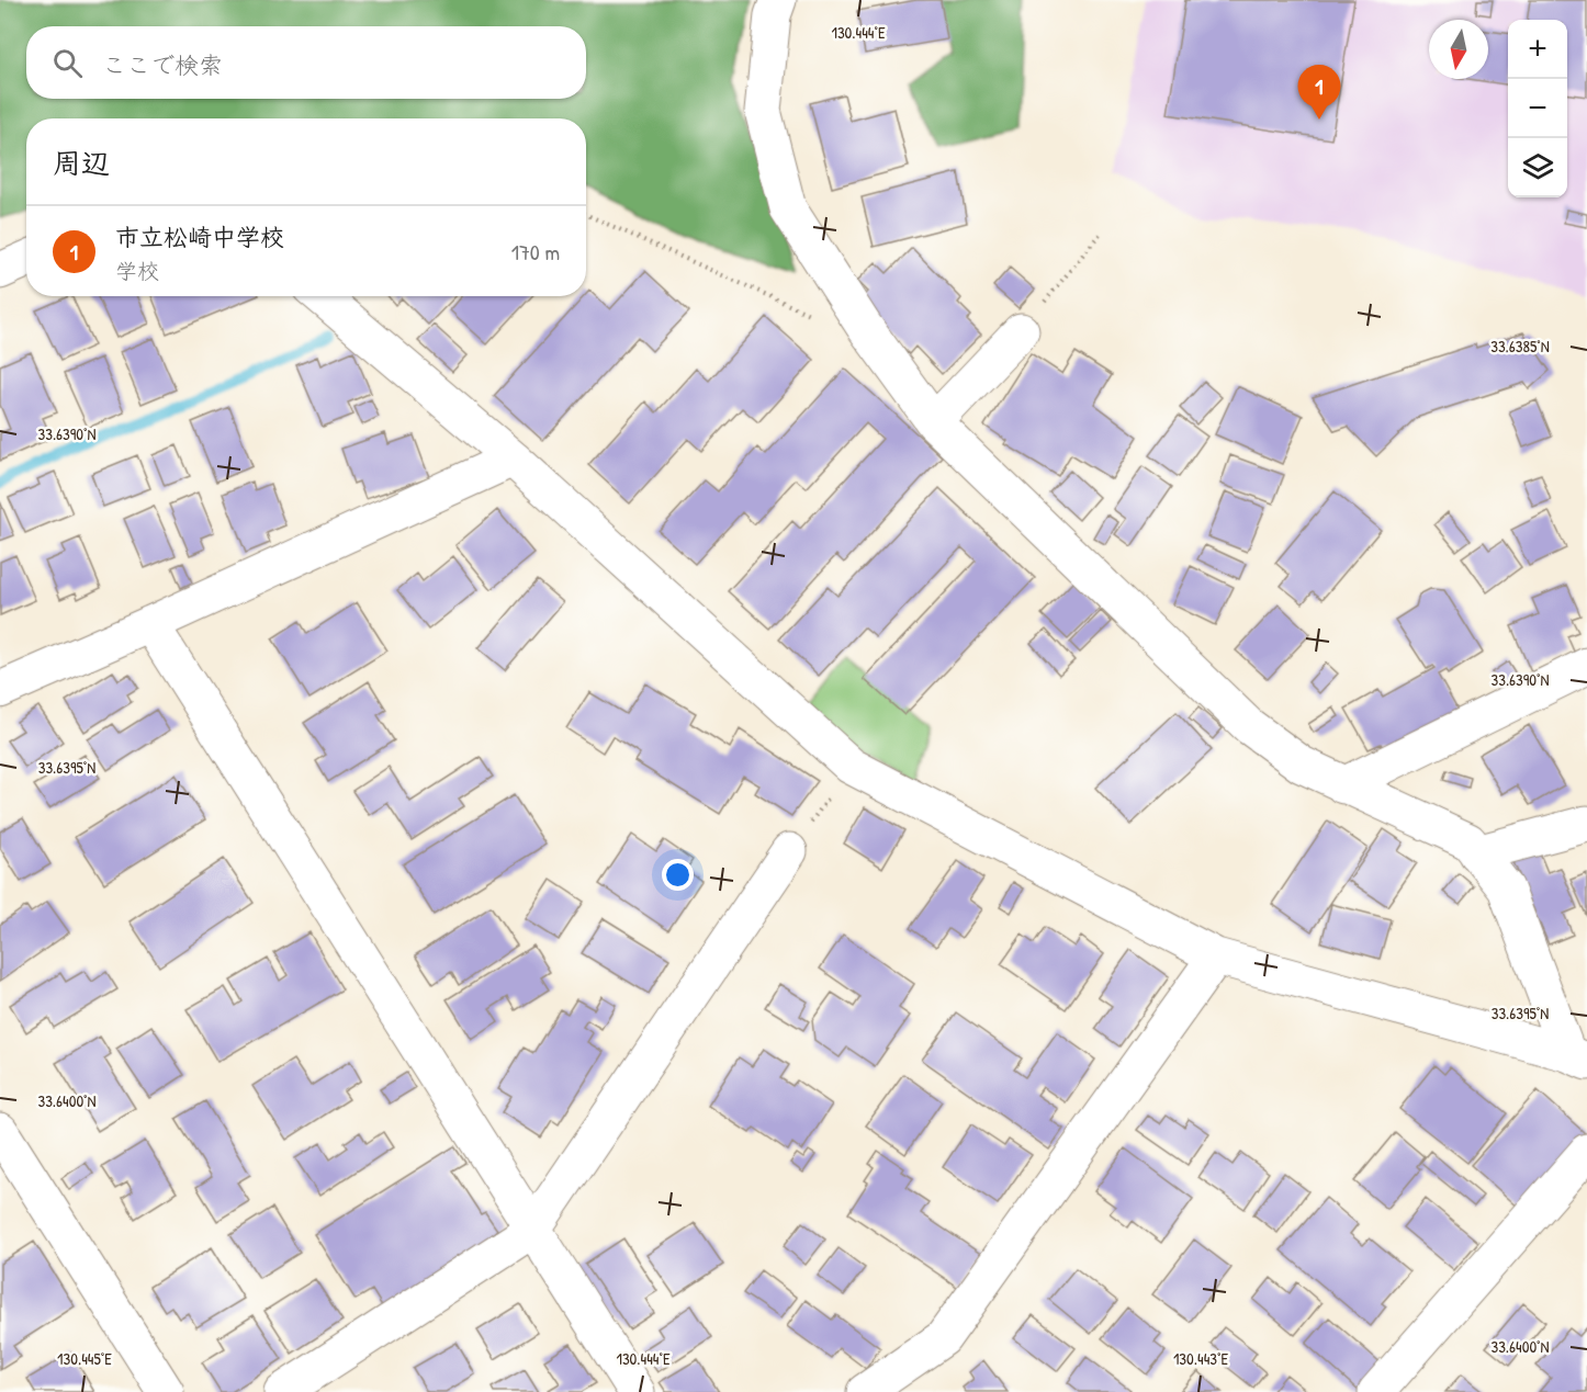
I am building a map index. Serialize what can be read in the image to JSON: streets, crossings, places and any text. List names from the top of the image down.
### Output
{
  "north": "bottom",
  "page": {
    "map_buttons": ["+", "−"],
    "search": "ここで検索",
    "pins": "1",
    "heading": "周辺",
    "list": [
      {
        "mark": "1",
        "name": "市立松崎中学校",
        "note": "学校",
        "value": "170 m"
      }
    ]
  },
  "coordinates": [
    "130.444°E",
    "33.6385°N",
    "33.6390°N",
    "33.6395°N",
    "33.6400°N",
    "130.445°E",
    "130.443°E"
  ]
}
